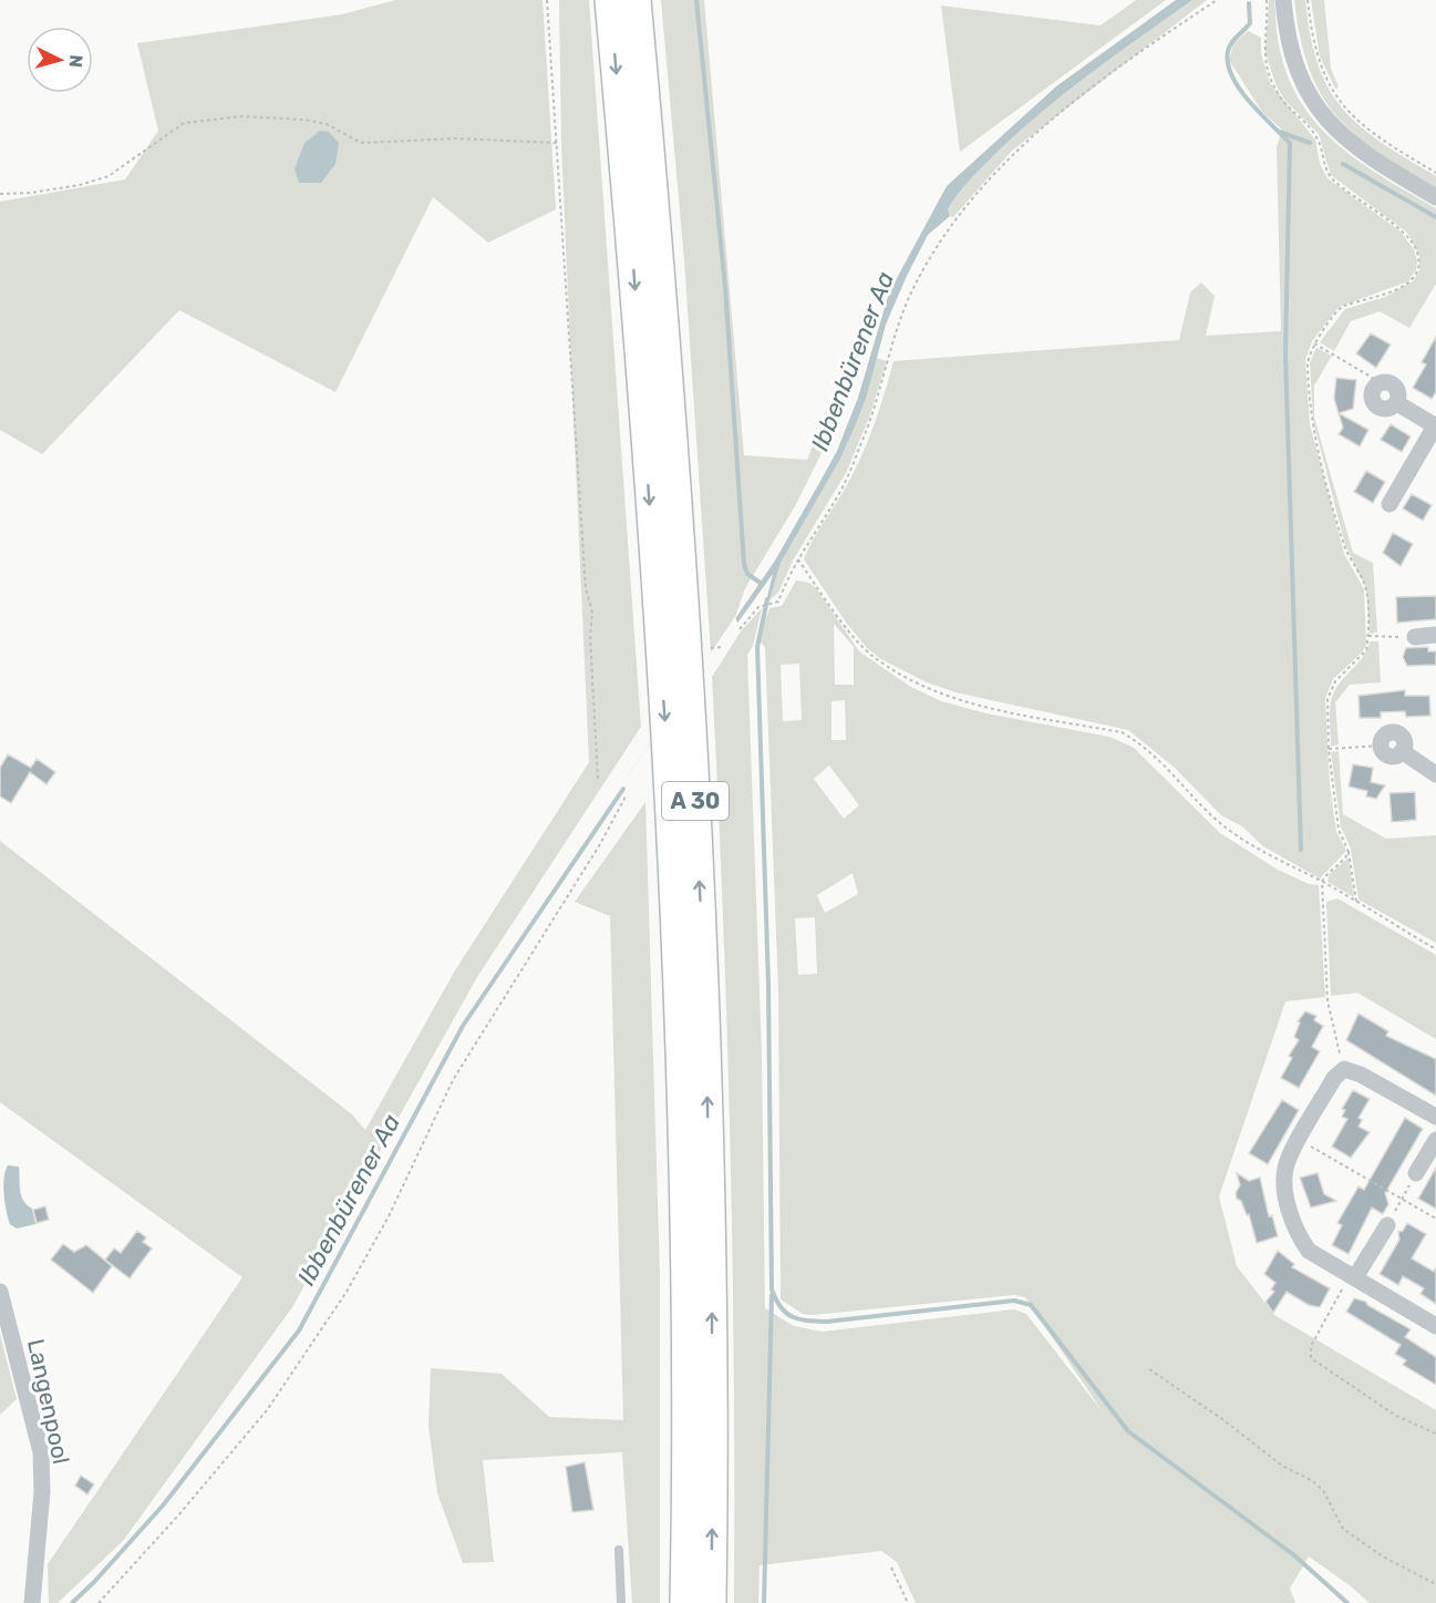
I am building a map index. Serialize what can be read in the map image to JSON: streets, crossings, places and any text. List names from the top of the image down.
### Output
{
  "streets": {
    "highway": ["A 30"],
    "street": ["Langenpool"]
  },
  "water": ["Ibbenbürener Aa"],
  "north": "right"
}
